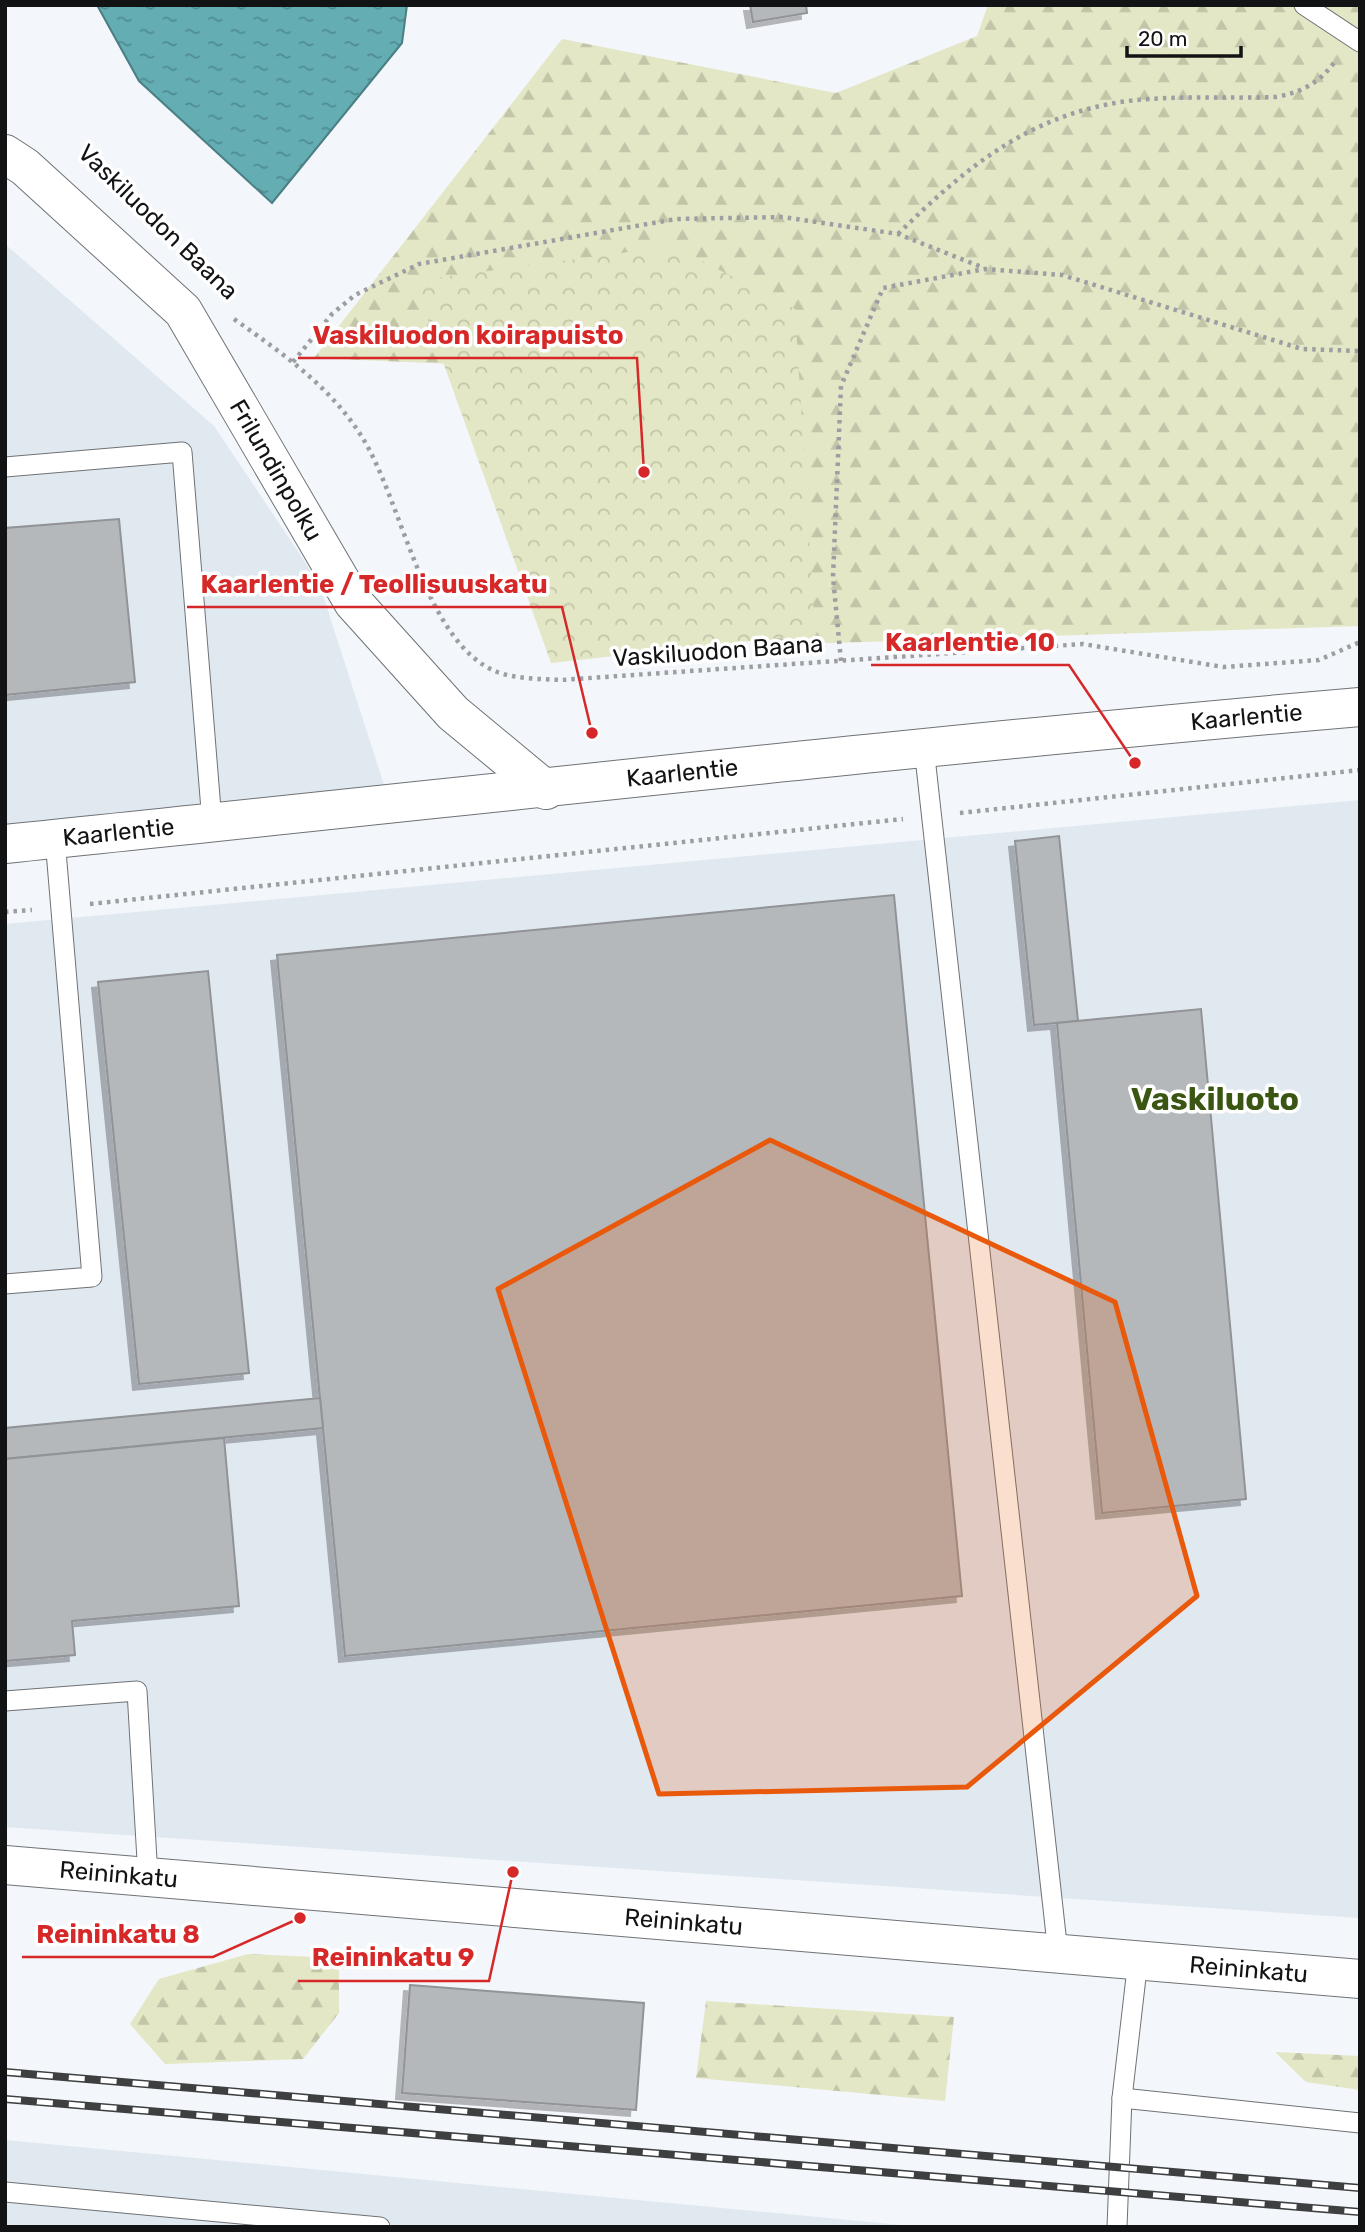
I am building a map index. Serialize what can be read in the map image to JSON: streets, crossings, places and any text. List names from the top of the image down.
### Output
{
  "streets": {
    "street": ["Frilundinpolku", "Kaarlentie", "Reininkatu"],
    "path": ["Vaskiluodon Baana"]
  },
  "crossings": [
    ["Frilundinpolku", "Kaarlentie"]
  ],
  "districts": ["Vaskiluoto"],
  "places": [
    "Vaskiluodon koirapuisto",
    "Kaarlentie / Teollisuuskatu",
    "Kaarlentie 10",
    "Reininkatu 9",
    "Reininkatu 8"
  ],
  "scale_bar": "20 m"
}
